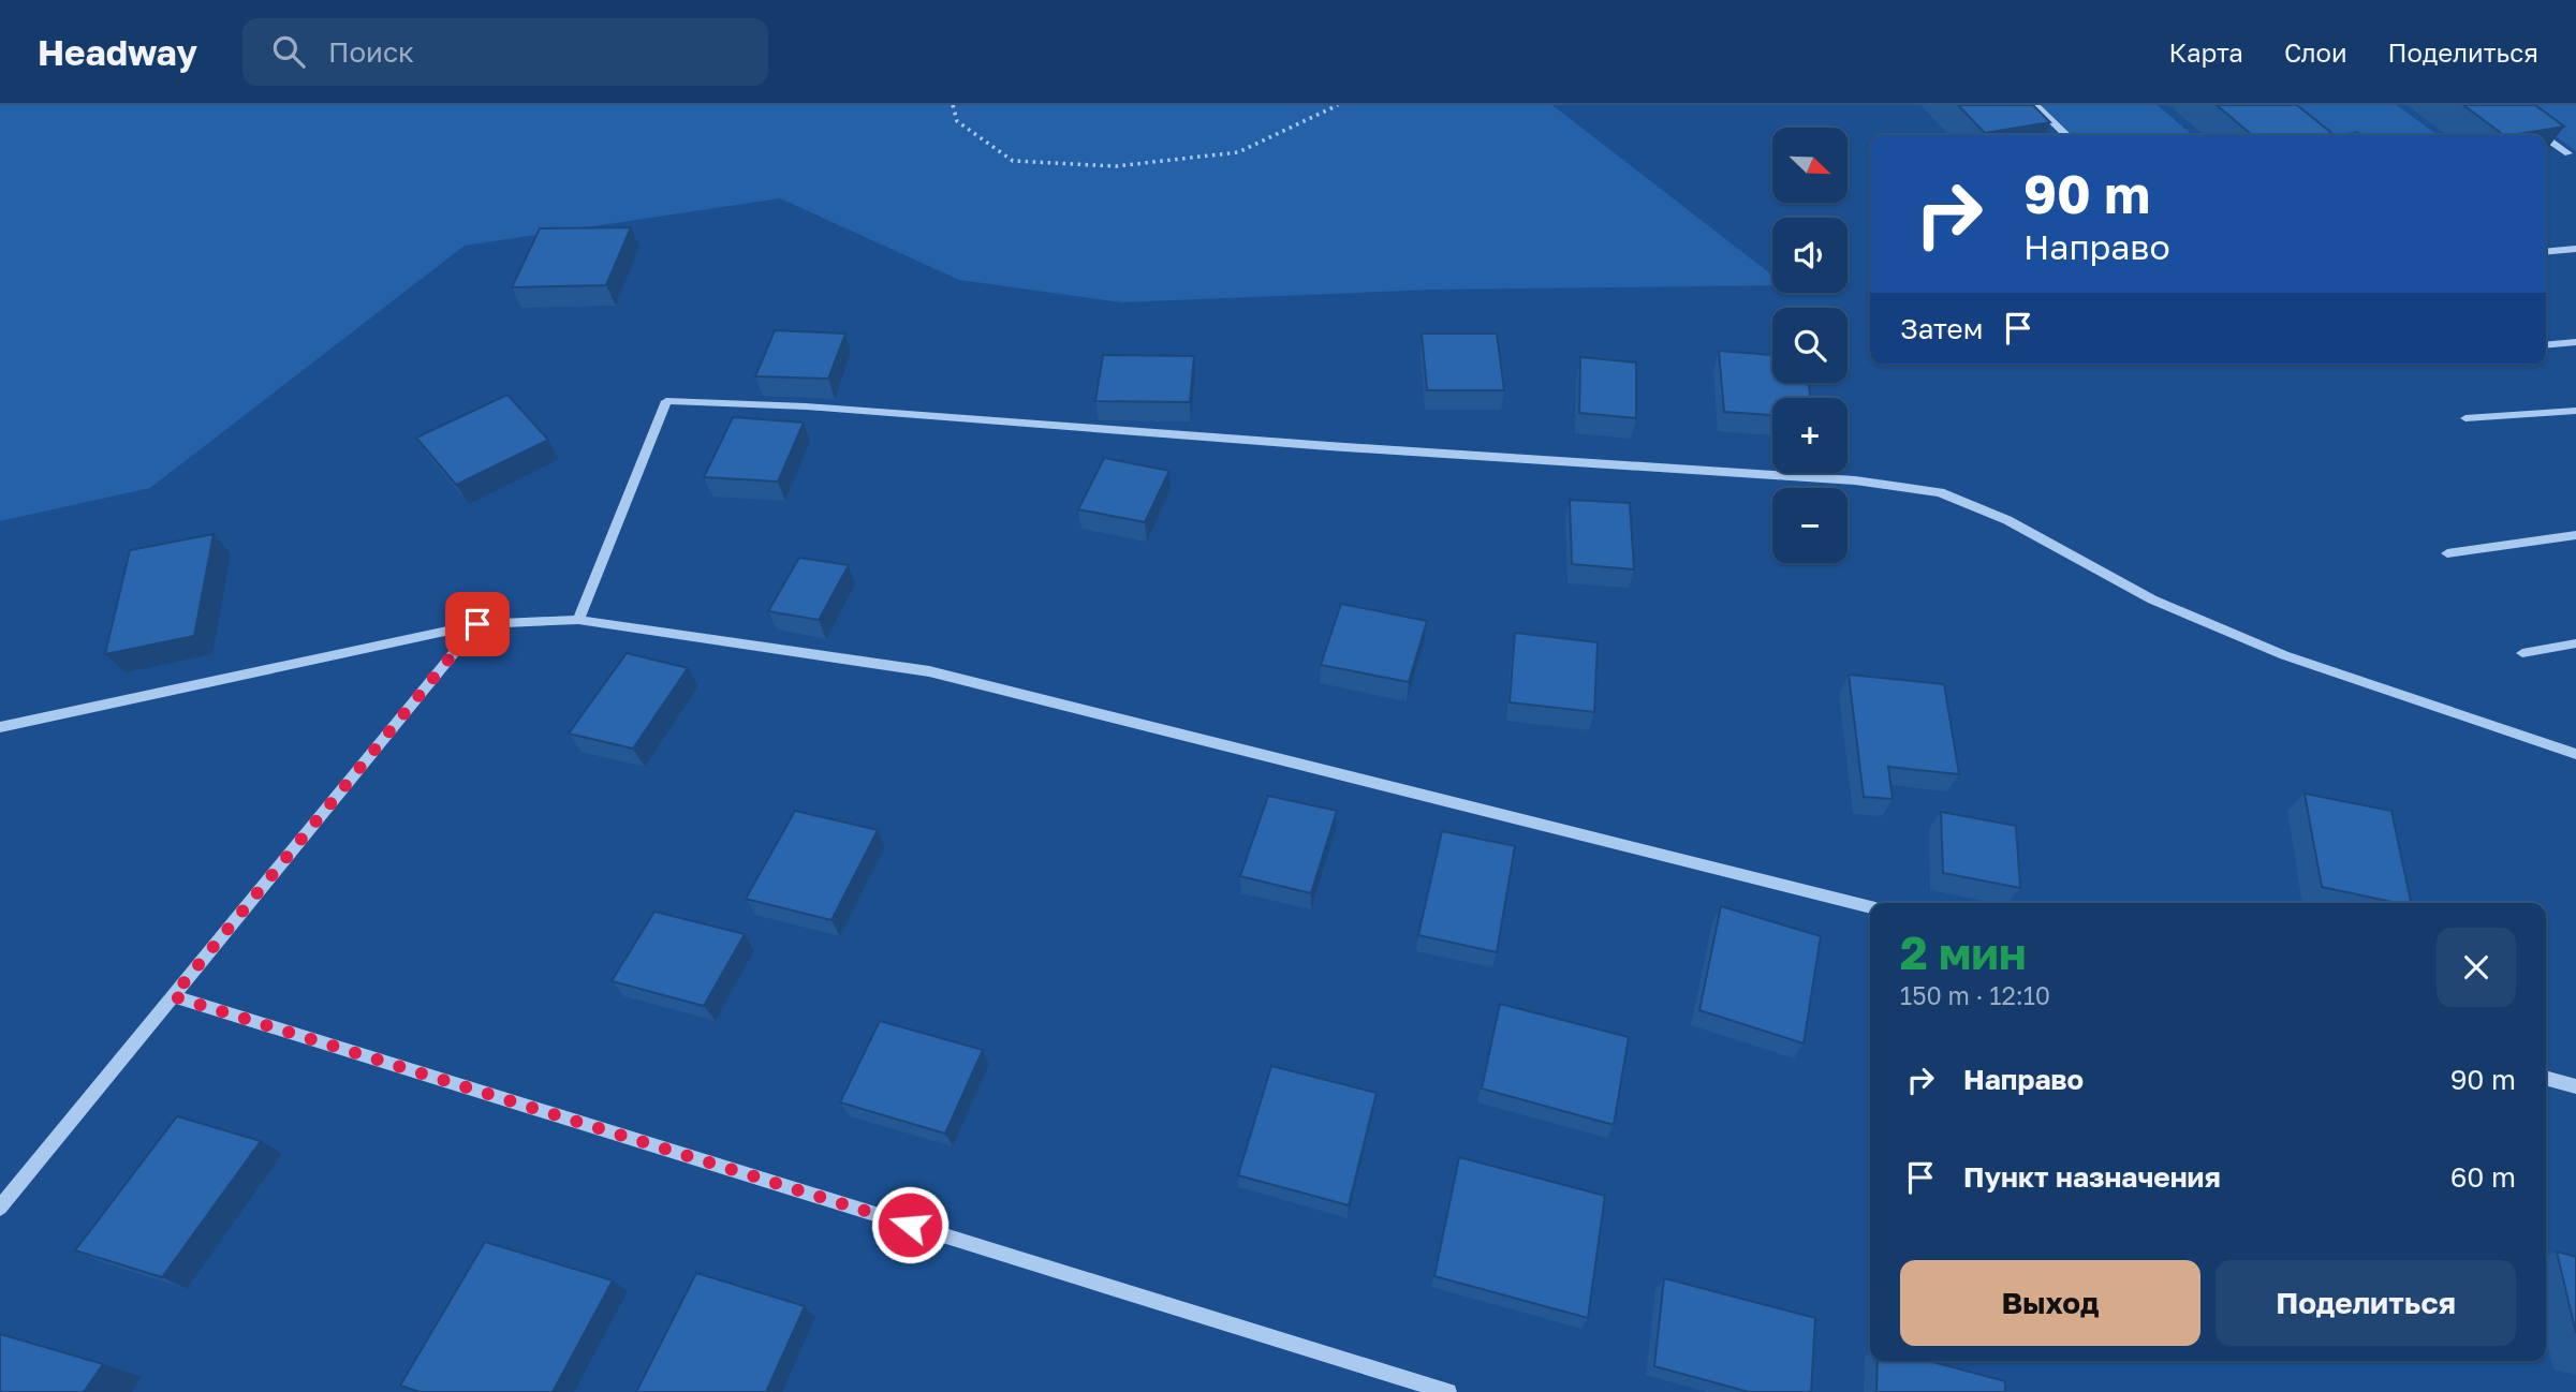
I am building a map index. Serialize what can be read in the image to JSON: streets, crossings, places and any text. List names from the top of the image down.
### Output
{
  "north": "bottom right",
  "page": {
    "header": "Headway",
    "search": "Поиск",
    "nav": ["Карта", "Слои", "Поделиться"],
    "map_buttons": ["+", "−"],
    "turn": ["90 m", "Направо"],
    "then": "Затем",
    "heading": ["2 мин", "150 m · 12:10"],
    "list": [
      {
        "name": "Направо",
        "value": "90 m"
      },
      {
        "name": "Пункт назначения",
        "value": "60 m"
      }
    ],
    "buttons": ["Выход", "Поделиться"]
  }
}
